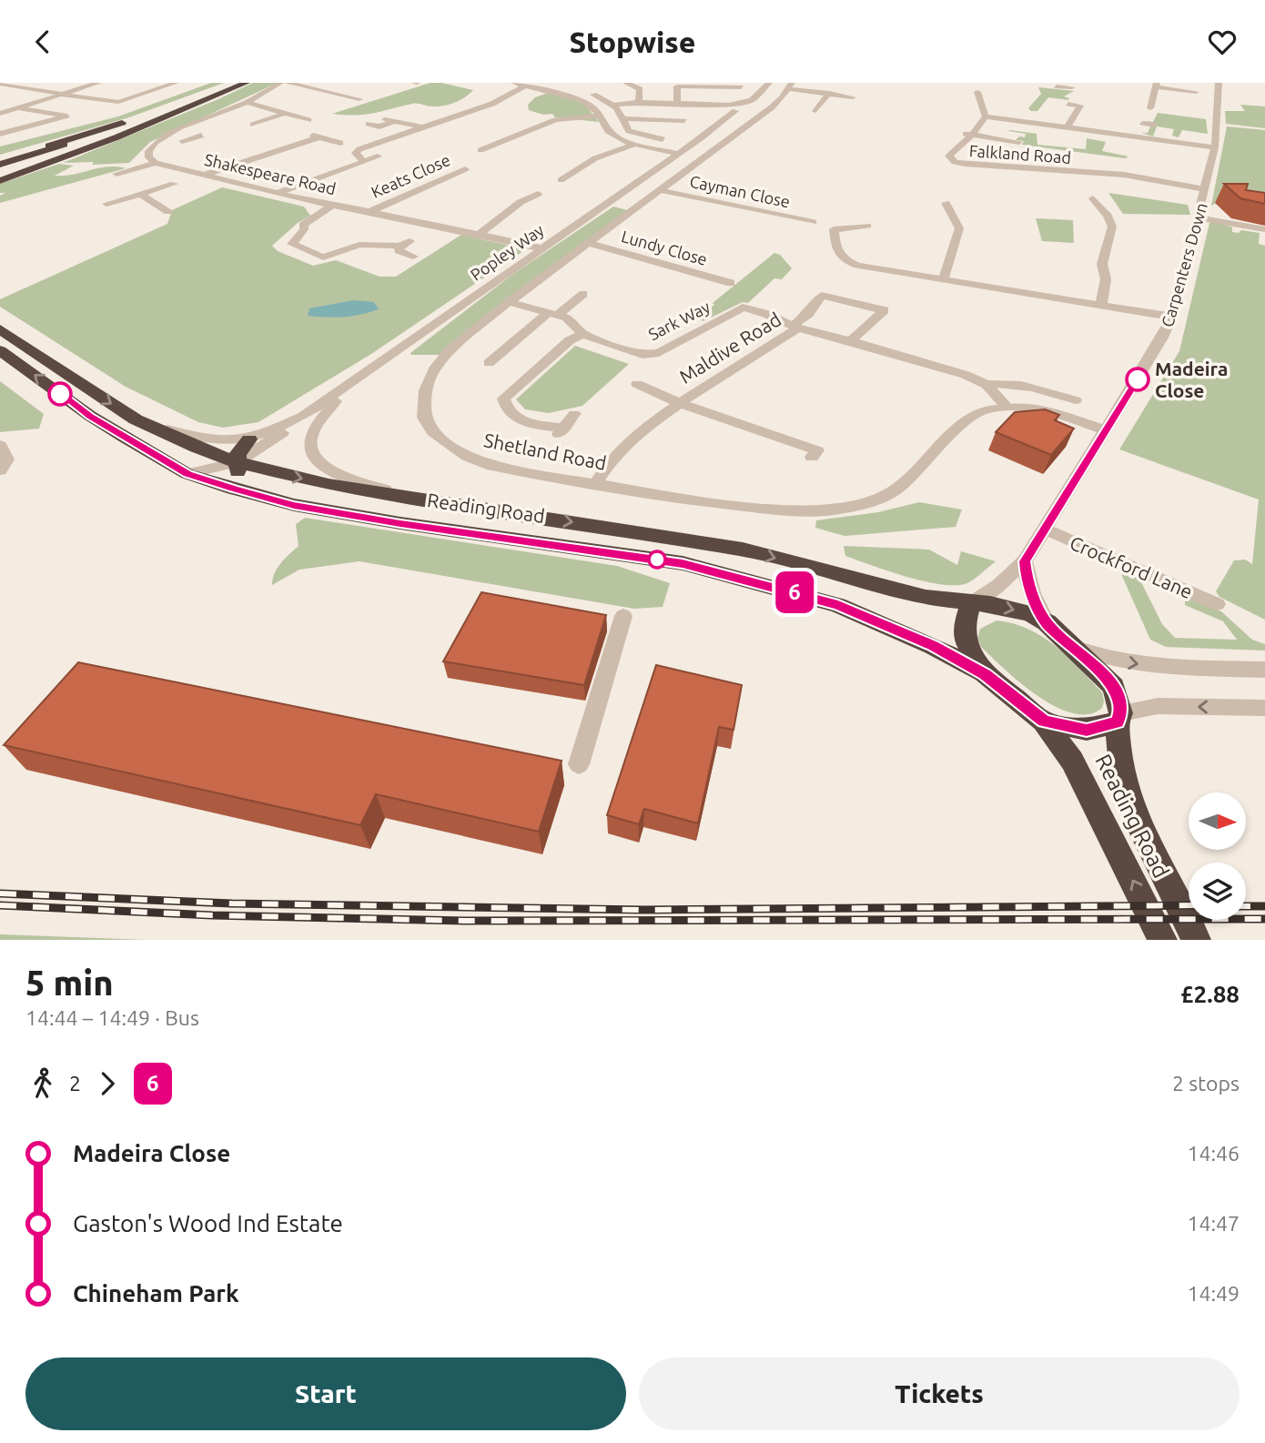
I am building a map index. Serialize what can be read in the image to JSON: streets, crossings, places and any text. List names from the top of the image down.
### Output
{
  "streets": {
    "highway": ["Reading Road"],
    "street": [
      "Falkland Road",
      "Shakespeare Road",
      "Keats Close",
      "Cayman Close",
      "Lundy Close",
      "Popley Way",
      "Carpenters Down",
      "Sark Way",
      "Maldive Road",
      "Shetland Road",
      "Crockford Lane"
    ]
  },
  "crossings": [
    ["Falkland Road", "Carpenters Down"],
    ["Shakespeare Road", "Keats Close"],
    ["Shakespeare Road", "Popley Way"],
    ["Cayman Close", "Shetland Road"],
    ["Lundy Close", "Shetland Road"],
    ["Popley Way", "Reading Road"],
    ["Carpenters Down", "Shetland Road"],
    ["Carpenters Down", "Reading Road"],
    ["Carpenters Down", "Crockford Lane"],
    ["Sark Way", "Maldive Road"],
    ["Sark Way", "Shetland Road"],
    ["Maldive Road", "Shetland Road"]
  ],
  "places": ["Madeira Close"],
  "lines": ["bus line 6"],
  "north": "right",
  "page": {
    "header": "Stopwise",
    "on_map": "6",
    "heading": ["5 min", "14:44 – 14:49 · Bus", "£2.88"],
    "legs": ["2", "6", "2 stops"],
    "list": [
      {
        "name": "Madeira Close",
        "value": "14:46"
      },
      {
        "name": "Gaston's Wood Ind Estate",
        "value": "14:47"
      },
      {
        "name": "Chineham Park",
        "value": "14:49"
      }
    ],
    "buttons": ["Start", "Tickets"]
  }
}
